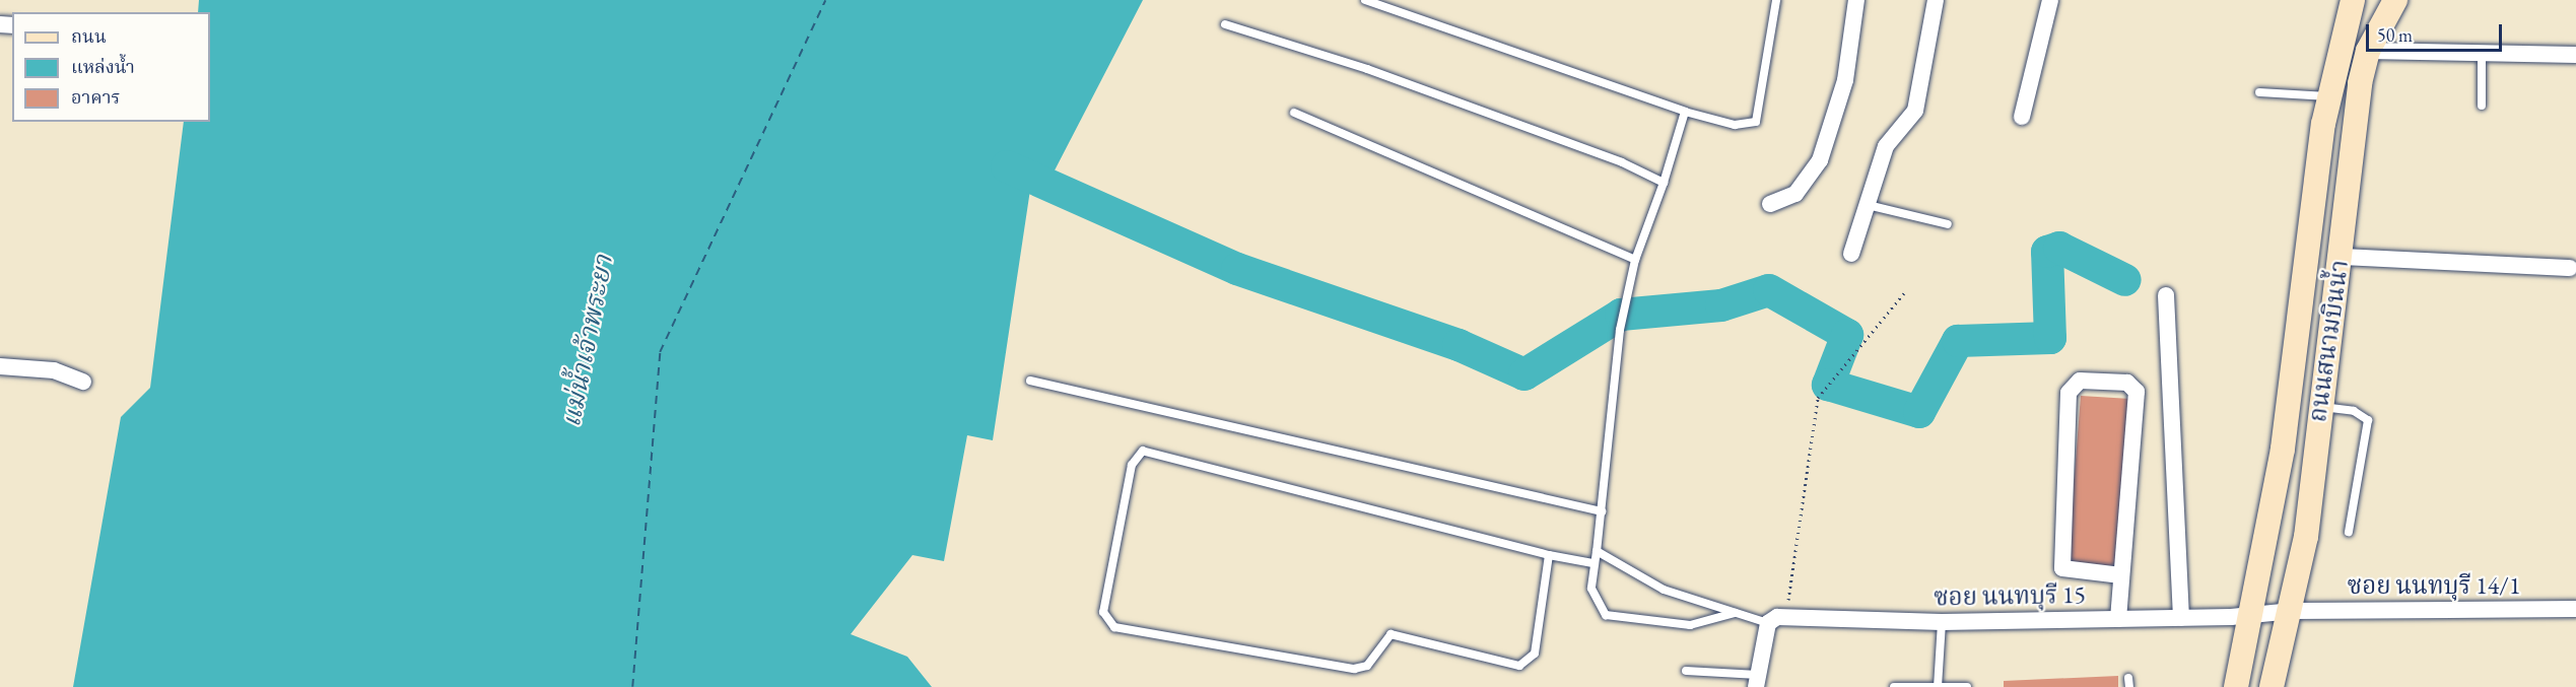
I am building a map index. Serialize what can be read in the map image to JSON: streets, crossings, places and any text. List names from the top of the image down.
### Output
{
  "streets": {
    "main road": ["ถนนสนามบินน้ำ"],
    "street": ["ซอย นนทบุรี 14/1", "ซอย นนทบุรี 15"]
  },
  "crossings": [
    ["ถนนสนามบินน้ำ", "ซอย นนทบุรี 14/1"],
    ["ถนนสนามบินน้ำ", "ซอย นนทบุรี 15"],
    ["ซอย นนทบุรี 14/1", "ซอย นนทบุรี 15"]
  ],
  "water": ["แม่น้ำเจ้าพระยา"],
  "legend": ["ถนน", "แหล่งน้ำ", "อาคาร"],
  "scale_bar": "50 m"
}
